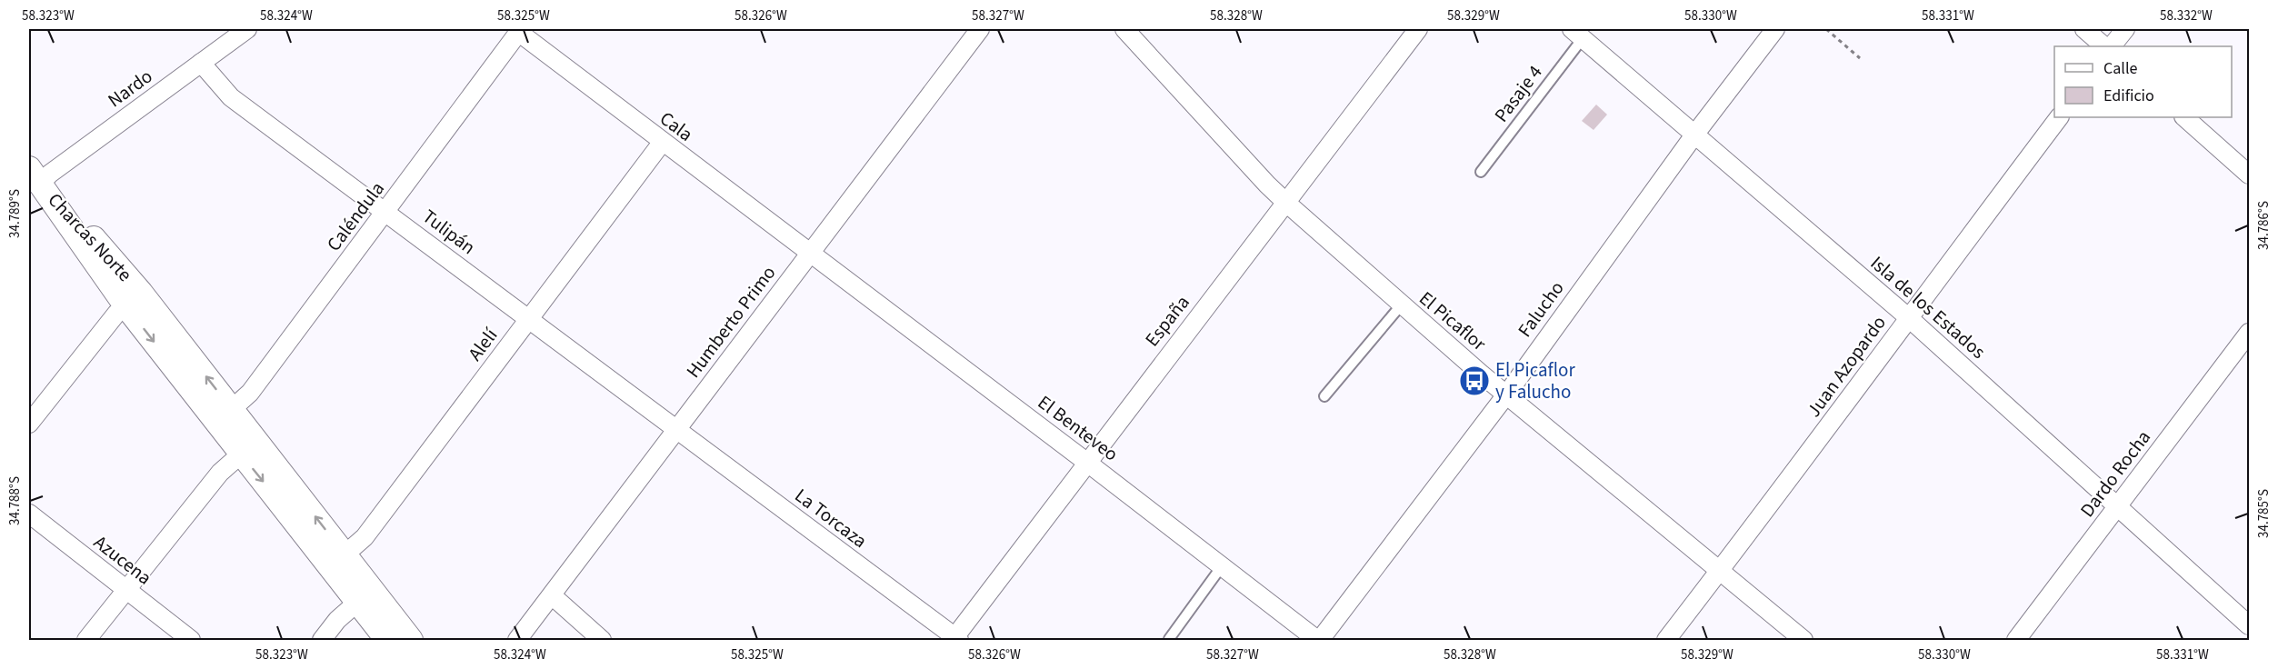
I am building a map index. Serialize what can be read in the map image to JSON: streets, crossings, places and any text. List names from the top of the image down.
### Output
{
  "streets": {
    "street": [
      "Nardo",
      "Cala",
      "Caléndula",
      "Tulipán",
      "Charcas Norte",
      "Isla de los Estados",
      "Falucho",
      "España",
      "El Picaflor",
      "Humberto Primo",
      "Alelí",
      "Juan Azopardo",
      "El Benteveo",
      "Dardo Rocha",
      "La Torcaza",
      "Azucena"
    ],
    "lane": ["Pasaje 4"]
  },
  "crossings": [
    ["Nardo", "Tulipán"],
    ["Nardo", "Charcas Norte"],
    ["Pasaje 4", "Isla de los Estados"],
    ["Cala", "Caléndula"],
    ["Cala", "Humberto Primo"],
    ["Cala", "Alelí"],
    ["Cala", "El Benteveo"],
    ["Caléndula", "Tulipán"],
    ["Caléndula", "Charcas Norte"],
    ["Tulipán", "Humberto Primo"],
    ["Tulipán", "Alelí"],
    ["Tulipán", "La Torcaza"],
    ["Charcas Norte", "Alelí"],
    ["Isla de los Estados", "Falucho"],
    ["Isla de los Estados", "Juan Azopardo"],
    ["Isla de los Estados", "Dardo Rocha"],
    ["Falucho", "El Picaflor"],
    ["Falucho", "El Benteveo"],
    ["España", "El Picaflor"],
    ["España", "El Benteveo"],
    ["España", "La Torcaza"],
    ["El Picaflor", "Juan Azopardo"],
    ["Humberto Primo", "El Benteveo"],
    ["Humberto Primo", "La Torcaza"]
  ],
  "places": {
    "bus stop": ["El Picaflor y Falucho"]
  },
  "legend": ["Calle", "Edificio"],
  "coordinates": [
    "58.323°W",
    "58.324°W",
    "58.325°W",
    "58.326°W",
    "58.327°W",
    "58.328°W",
    "58.329°W",
    "58.330°W",
    "58.331°W",
    "58.332°W",
    "34.789°S",
    "34.786°S",
    "34.788°S",
    "34.785°S"
  ]
}
